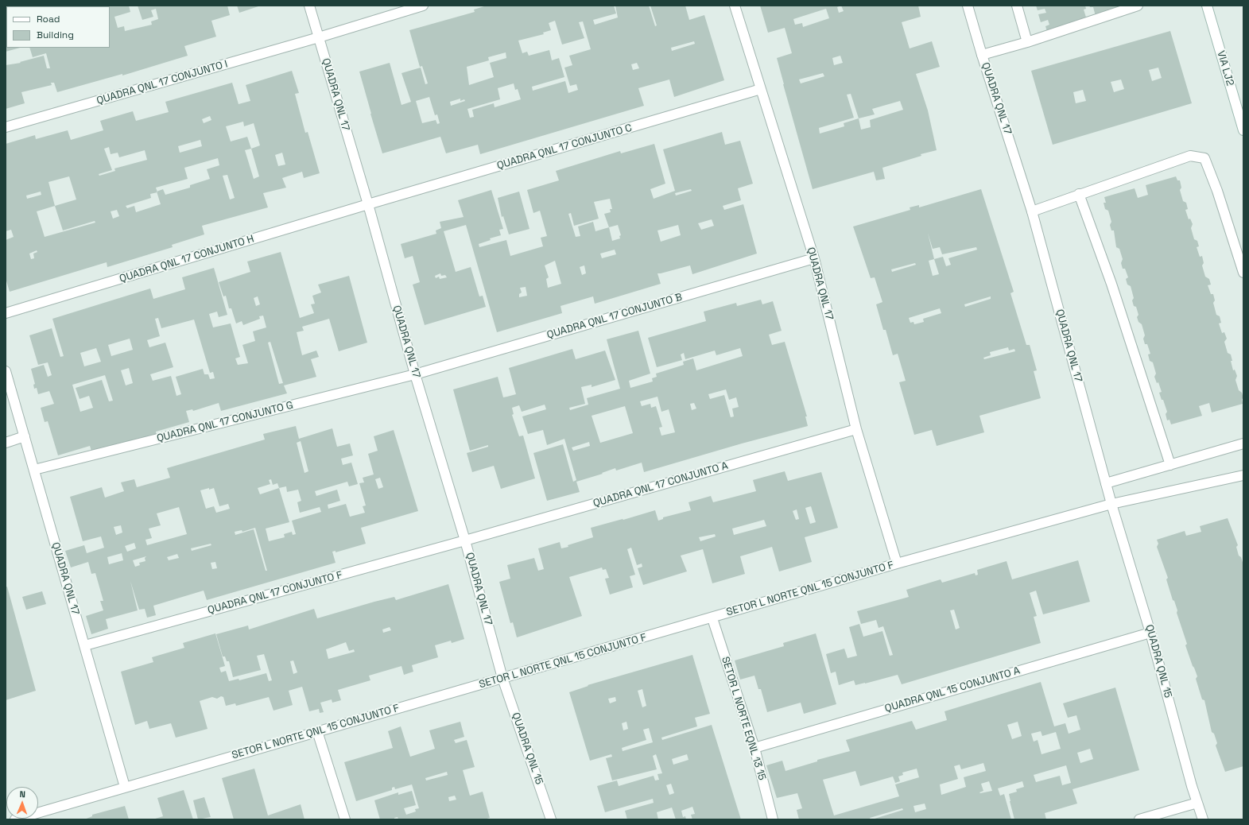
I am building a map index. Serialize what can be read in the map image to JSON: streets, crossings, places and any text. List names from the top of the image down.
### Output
{
  "streets": {
    "street": [
      "VIA LJ2",
      "QUADRA QNL 17 CONJUNTO I",
      "QUADRA QNL 17",
      "QUADRA QNL 17 CONJUNTO C",
      "QUADRA QNL 17 CONJUNTO H",
      "QUADRA QNL 17 CONJUNTO B",
      "QUADRA QNL 17 CONJUNTO G",
      "QUADRA QNL 17 CONJUNTO A",
      "SETOR L NORTE QNL 15 CONJUNTO F",
      "QUADRA QNL 17 CONJUNTO F",
      "QUADRA QNL 15",
      "QUADRA QNL 15 CONJUNTO A",
      "SETOR L NORTE EQNL 13 15"
    ]
  },
  "crossings": [
    ["QUADRA QNL 17 CONJUNTO I", "QUADRA QNL 17"],
    ["QUADRA QNL 17", "QUADRA QNL 17 CONJUNTO C"],
    ["QUADRA QNL 17", "QUADRA QNL 17 CONJUNTO H"],
    ["QUADRA QNL 17", "QUADRA QNL 17 CONJUNTO B"],
    ["QUADRA QNL 17", "QUADRA QNL 17 CONJUNTO G"],
    ["QUADRA QNL 17", "QUADRA QNL 17 CONJUNTO A"],
    ["QUADRA QNL 17", "SETOR L NORTE QNL 15 CONJUNTO F"],
    ["QUADRA QNL 17", "QUADRA QNL 17 CONJUNTO F"],
    ["QUADRA QNL 17", "QUADRA QNL 15"],
    ["QUADRA QNL 17 CONJUNTO C", "QUADRA QNL 17 CONJUNTO H"],
    ["QUADRA QNL 17 CONJUNTO B", "QUADRA QNL 17 CONJUNTO G"],
    ["QUADRA QNL 17 CONJUNTO A", "QUADRA QNL 17 CONJUNTO F"],
    ["SETOR L NORTE QNL 15 CONJUNTO F", "QUADRA QNL 15"],
    ["SETOR L NORTE QNL 15 CONJUNTO F", "SETOR L NORTE EQNL 13 15"],
    ["QUADRA QNL 15", "QUADRA QNL 15 CONJUNTO A"],
    ["QUADRA QNL 15 CONJUNTO A", "SETOR L NORTE EQNL 13 15"]
  ],
  "legend": ["Road", "Building"],
  "north": "top"
}
